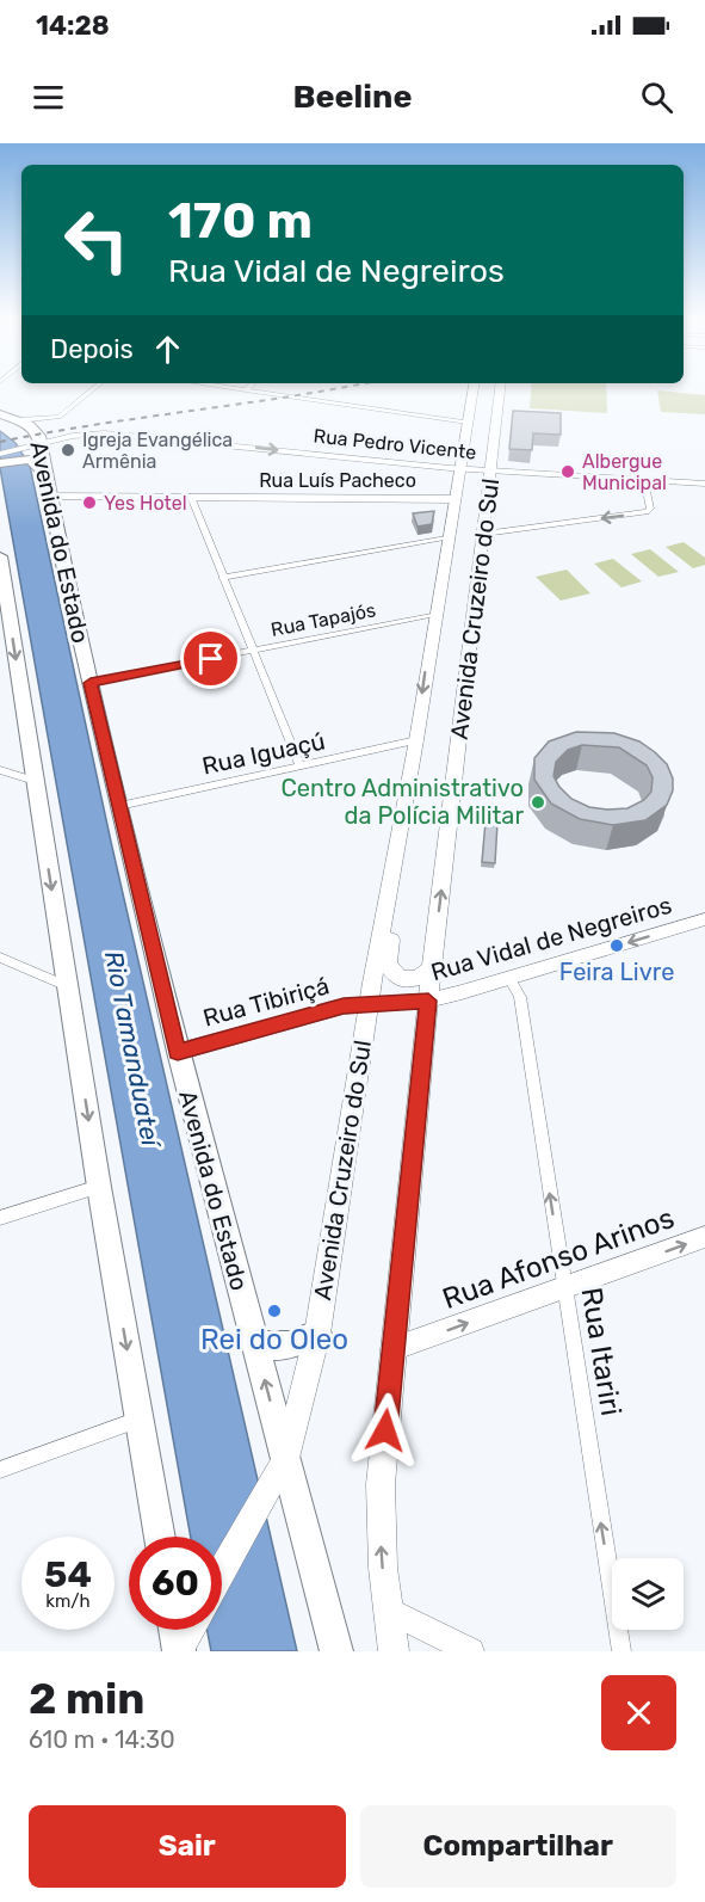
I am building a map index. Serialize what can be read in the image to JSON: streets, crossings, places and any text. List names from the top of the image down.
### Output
{
  "streets": {
    "highway": ["Avenida do Estado"],
    "main road": ["Avenida Cruzeiro do Sul"],
    "street": [
      "Rua Pedro Vicente",
      "Rua Luís Pacheco",
      "Rua Tapajós",
      "Rua Iguaçú",
      "Rua Vidal de Negreiros",
      "Rua Tibiriçá",
      "Rua Afonso Arinos",
      "Rua Itariri"
    ]
  },
  "crossings": [
    ["Rua Pedro Vicente", "Avenida do Estado"],
    ["Rua Pedro Vicente", "Avenida Cruzeiro do Sul"],
    ["Rua Luís Pacheco", "Avenida do Estado"],
    ["Rua Luís Pacheco", "Avenida Cruzeiro do Sul"],
    ["Avenida do Estado", "Avenida Cruzeiro do Sul"],
    ["Avenida do Estado", "Rua Tapajós"],
    ["Avenida do Estado", "Rua Iguaçú"],
    ["Avenida do Estado", "Rua Tibiriçá"],
    ["Avenida Cruzeiro do Sul", "Rua Tapajós"],
    ["Avenida Cruzeiro do Sul", "Rua Iguaçú"],
    ["Avenida Cruzeiro do Sul", "Rua Vidal de Negreiros"],
    ["Avenida Cruzeiro do Sul", "Rua Tibiriçá"],
    ["Avenida Cruzeiro do Sul", "Rua Afonso Arinos"],
    ["Rua Vidal de Negreiros", "Rua Tibiriçá"],
    ["Rua Vidal de Negreiros", "Rua Itariri"],
    ["Rua Afonso Arinos", "Rua Itariri"]
  ],
  "one_way": ["Rua Vidal de Negreiros", "Rua Afonso Arinos", "Rua Itariri"],
  "water": ["Rio Tamanduateí"],
  "places": [
    "Igreja Evangélica Armênia",
    "Albergue Municipal",
    "Yes Hotel",
    "Centro Administrativo da Polícia Militar",
    "Feira Livre",
    "Rei do Oleo"
  ],
  "page": {
    "status": "14:28",
    "header": "Beeline",
    "turn": ["170 m", "Rua Vidal de Negreiros"],
    "then": "Depois",
    "speed": "54 km/h",
    "limit": "60",
    "heading": ["2 min", "610 m · 14:30"],
    "buttons": ["Sair", "Compartilhar"]
  }
}
